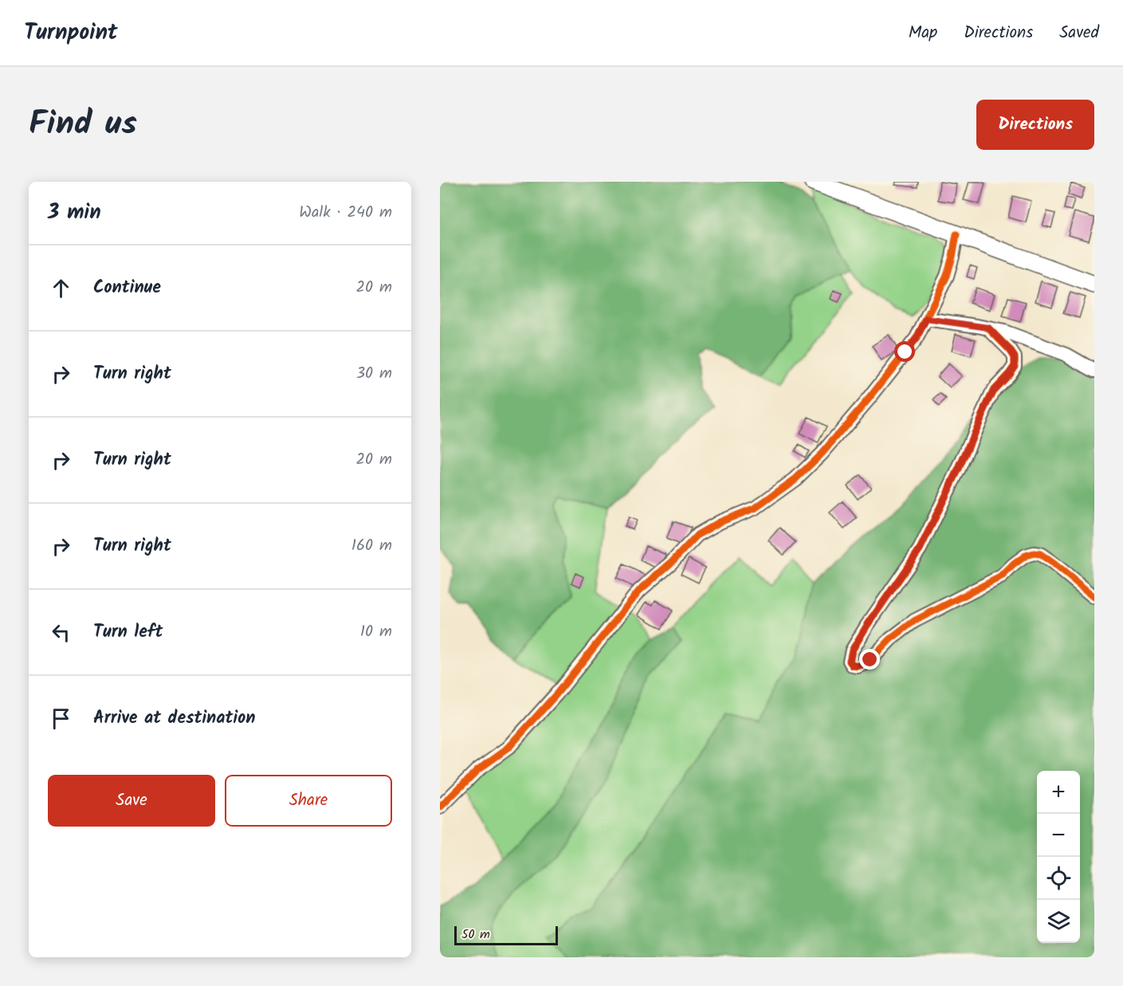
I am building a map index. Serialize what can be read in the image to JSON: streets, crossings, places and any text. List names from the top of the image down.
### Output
{
  "scale_bar": "50 m",
  "page": {
    "header": "Turnpoint",
    "nav": ["Map", "Directions", "Saved"],
    "title": "Find us",
    "buttons": [
      "Directions",
      ["Save", "Share"]
    ],
    "heading": ["3 min", "Walk · 240 m"],
    "list": [
      ["Continue", "20 m"],
      ["Turn right", "30 m"],
      ["Turn right", "20 m"],
      ["Turn right", "160 m"],
      ["Turn left", "10 m"],
      "Arrive at destination"
    ],
    "map_buttons": ["+", "−"],
    "scale": "50 m"
  }
}
